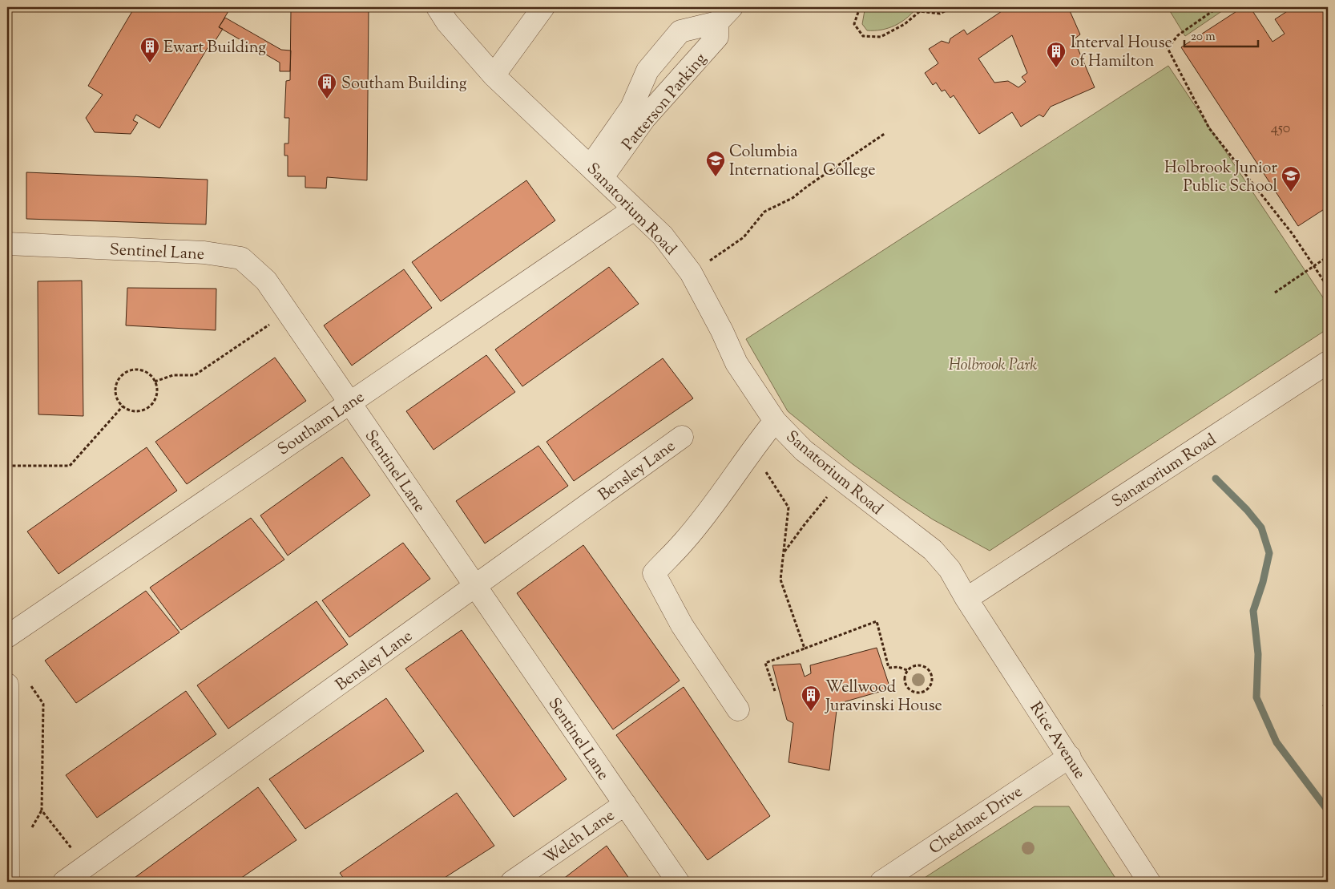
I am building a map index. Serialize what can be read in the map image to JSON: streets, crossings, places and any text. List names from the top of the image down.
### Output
{
  "streets": {
    "street": [
      "Patterson Parking",
      "Sanatorium Road",
      "Sentinel Lane",
      "Southam Lane",
      "Bensley Lane",
      "Rice Avenue",
      "Chedmac Drive",
      "Welch Lane"
    ]
  },
  "crossings": [
    ["Patterson Parking", "Sanatorium Road"],
    ["Sanatorium Road", "Southam Lane"],
    ["Sanatorium Road", "Rice Avenue"],
    ["Sentinel Lane", "Southam Lane"],
    ["Sentinel Lane", "Bensley Lane"],
    ["Sentinel Lane", "Welch Lane"],
    ["Rice Avenue", "Chedmac Drive"]
  ],
  "parks": ["Holbrook Park"],
  "places": {
    "building": [
      "Ewart Building",
      "Interval House of Hamilton",
      "Southam Building",
      "Wellwood Juravinski House"
    ],
    "school or university": ["Columbia International College", "Holbrook Junior Public School"]
  },
  "house_numbers": ["450"],
  "scale_bar": "20 m"
}
